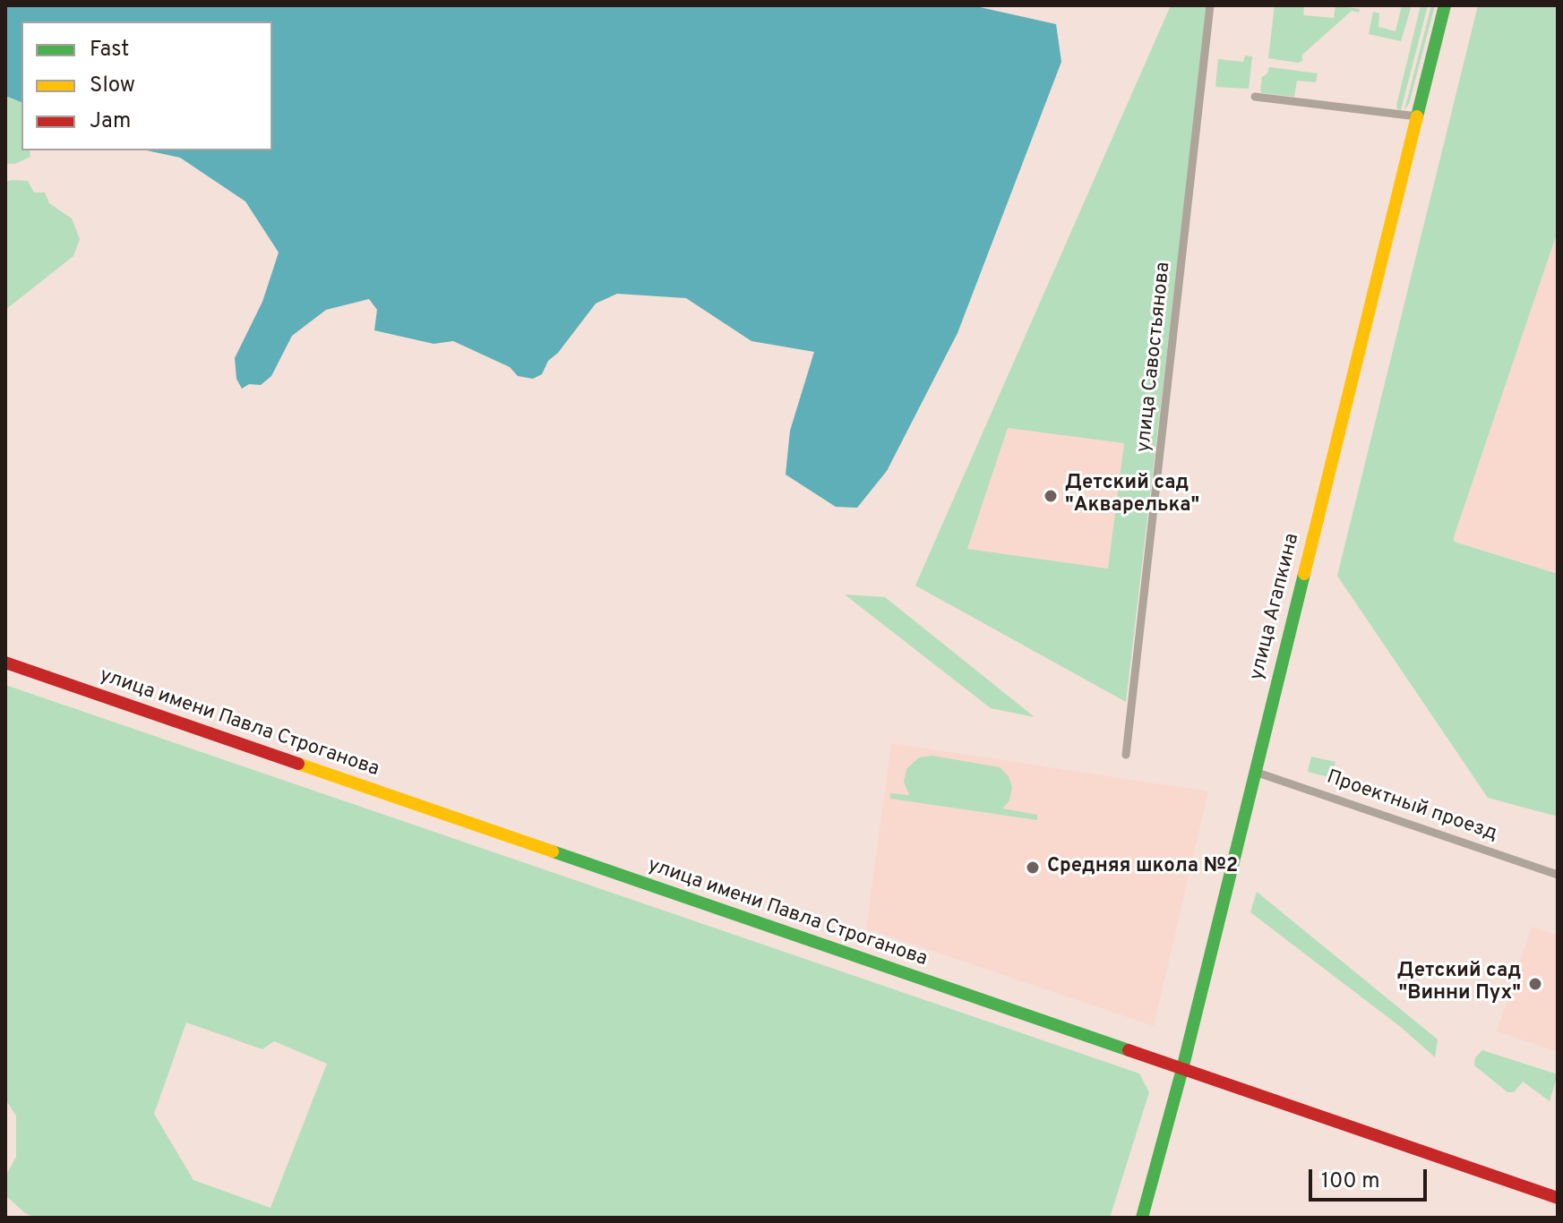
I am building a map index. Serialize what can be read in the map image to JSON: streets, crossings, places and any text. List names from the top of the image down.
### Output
{
  "streets": {
    "street": [
      "улица Савостьянова",
      "улица Агапкина",
      "улица имени Павла Строганова",
      "Проектный проезд"
    ]
  },
  "crossings": [
    ["улица Агапкина", "улица имени Павла Строганова"],
    ["улица Агапкина", "Проектный проезд"]
  ],
  "places": ["Детский сад \"Акварелька\"", "Средняя школа №2", "Детский сад \"Винни Пух\""],
  "legend": ["Fast", "Slow", "Jam"],
  "scale_bar": "100 m"
}
